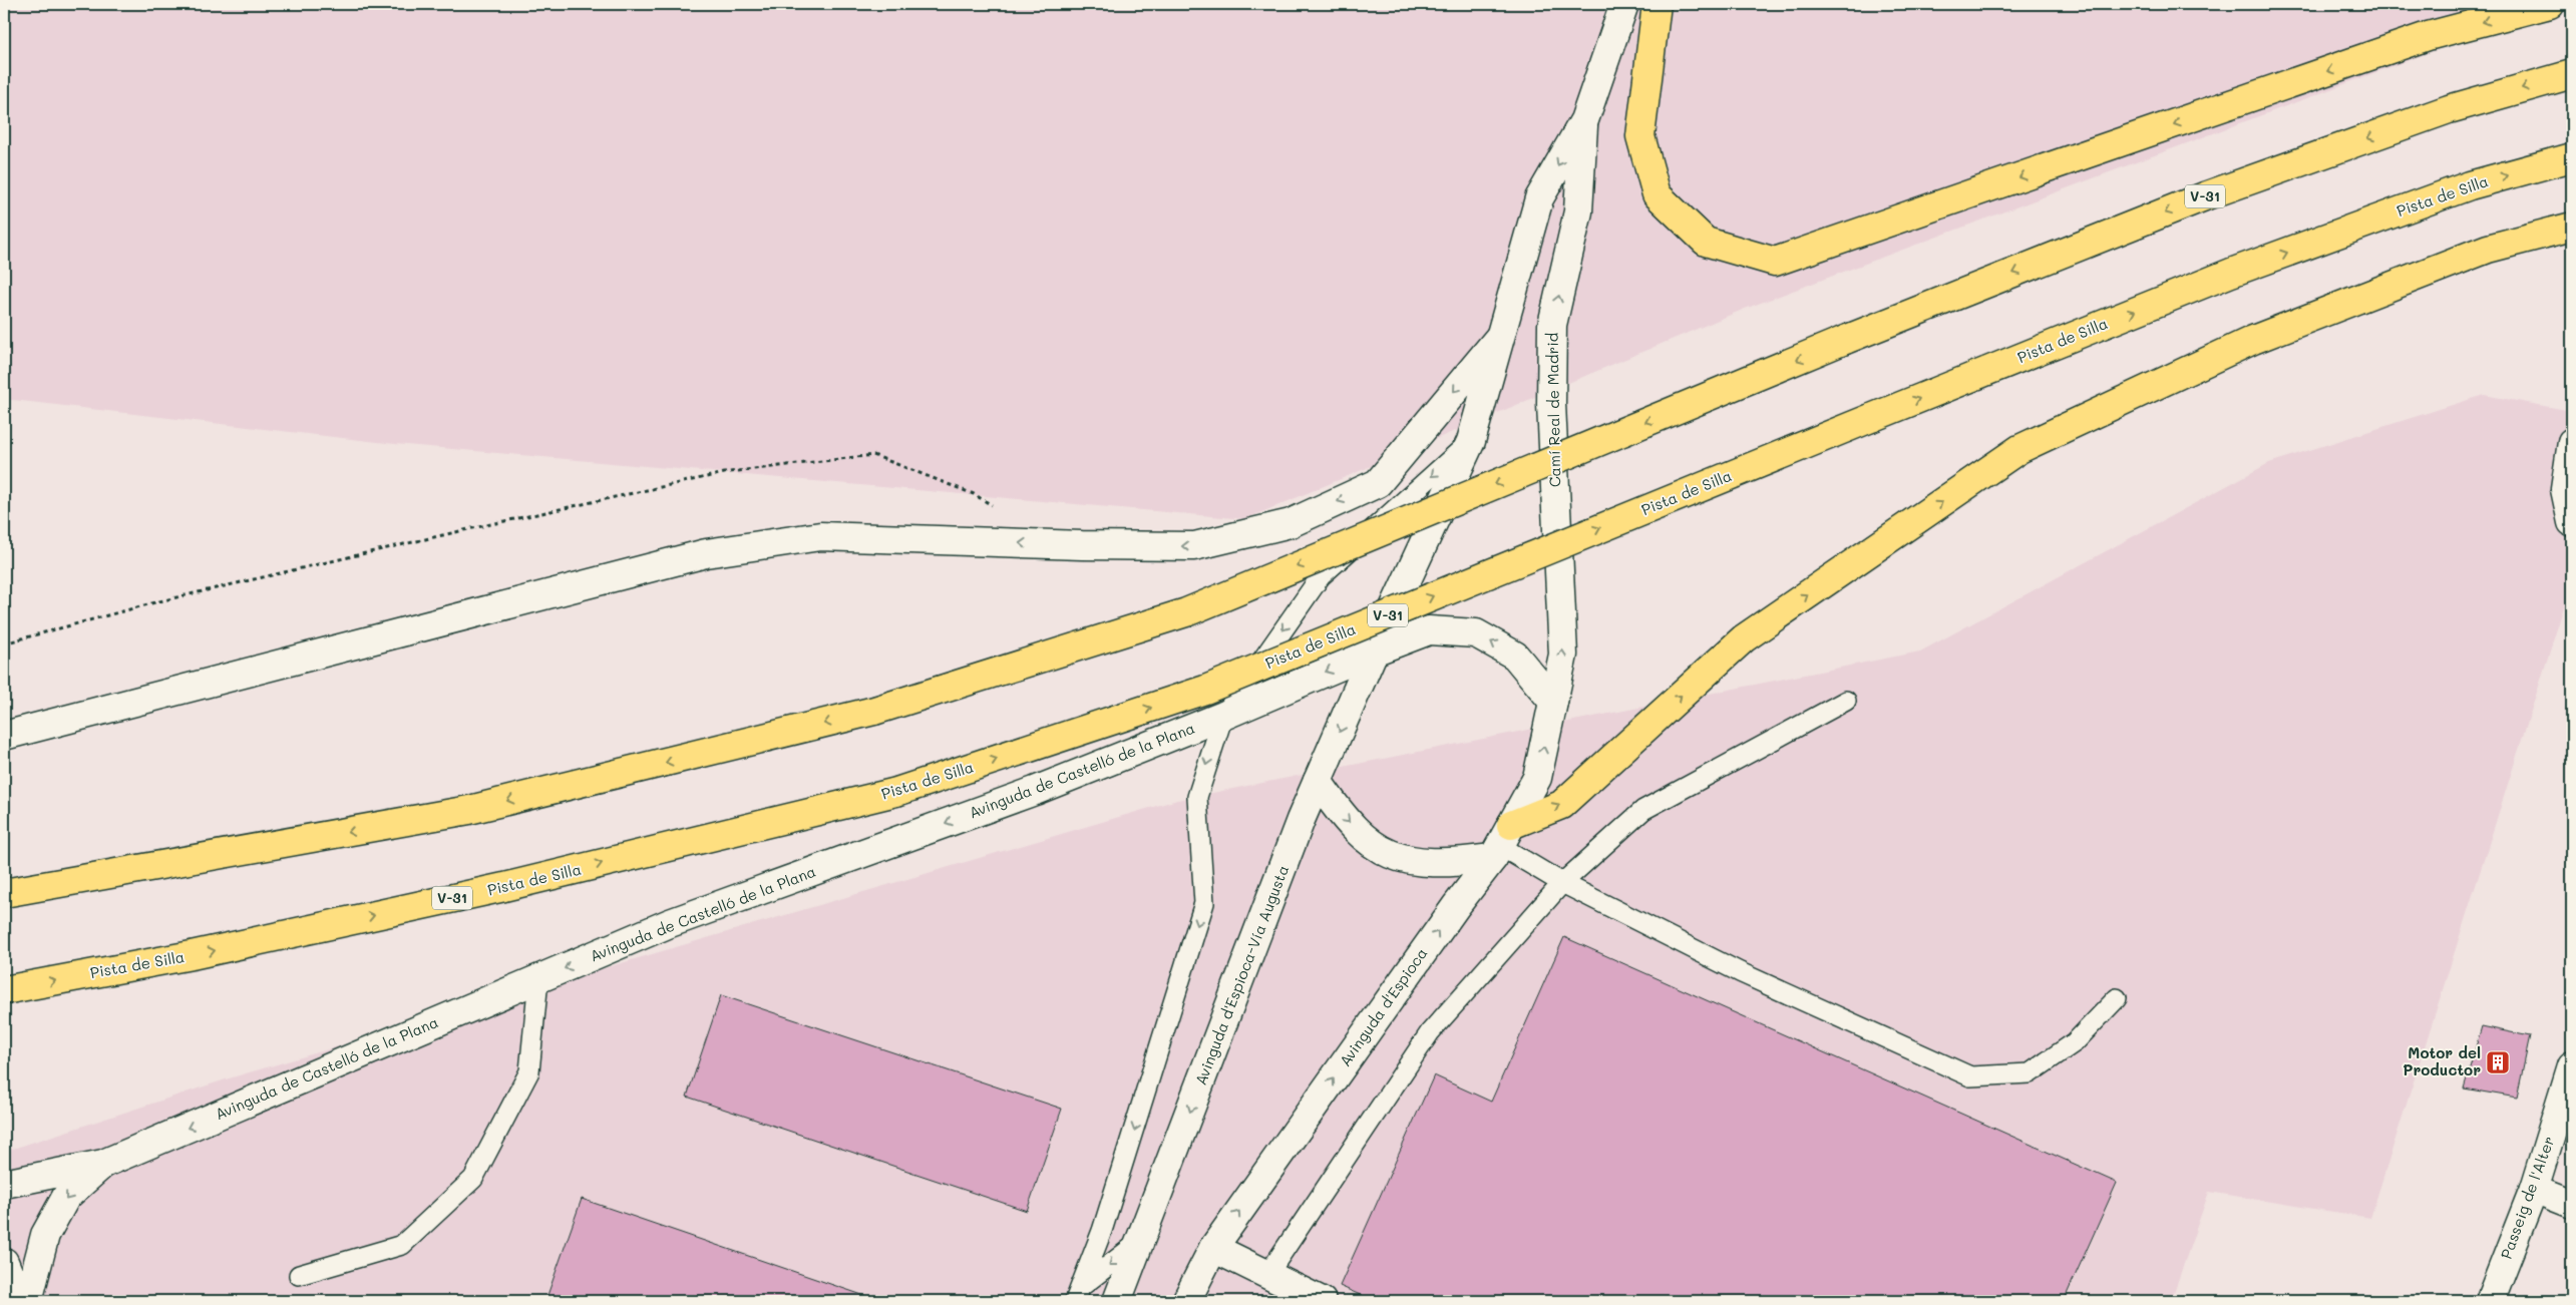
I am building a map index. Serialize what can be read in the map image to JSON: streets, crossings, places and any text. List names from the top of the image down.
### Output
{
  "streets": {
    "highway": ["V-31", "Pista de Silla"],
    "street": [
      "Camí Real de Madrid",
      "Avinguda de Castelló de la Plana",
      "Avinguda d'Espioca-Vía Augusta",
      "Avinguda d'Espioca",
      "Passeig de l'Alter"
    ]
  },
  "crossings": [
    ["Camí Real de Madrid", "Avinguda de Castelló de la Plana"],
    ["Camí Real de Madrid", "Avinguda d'Espioca-Vía Augusta"],
    ["Camí Real de Madrid", "Avinguda d'Espioca"],
    ["Avinguda de Castelló de la Plana", "Avinguda d'Espioca-Vía Augusta"],
    ["Avinguda de Castelló de la Plana", "Avinguda d'Espioca"]
  ],
  "one_way": ["Avinguda d'Espioca-Vía Augusta", "Avinguda d'Espioca"],
  "places": {
    "building": ["Motor del Productor"]
  }
}
